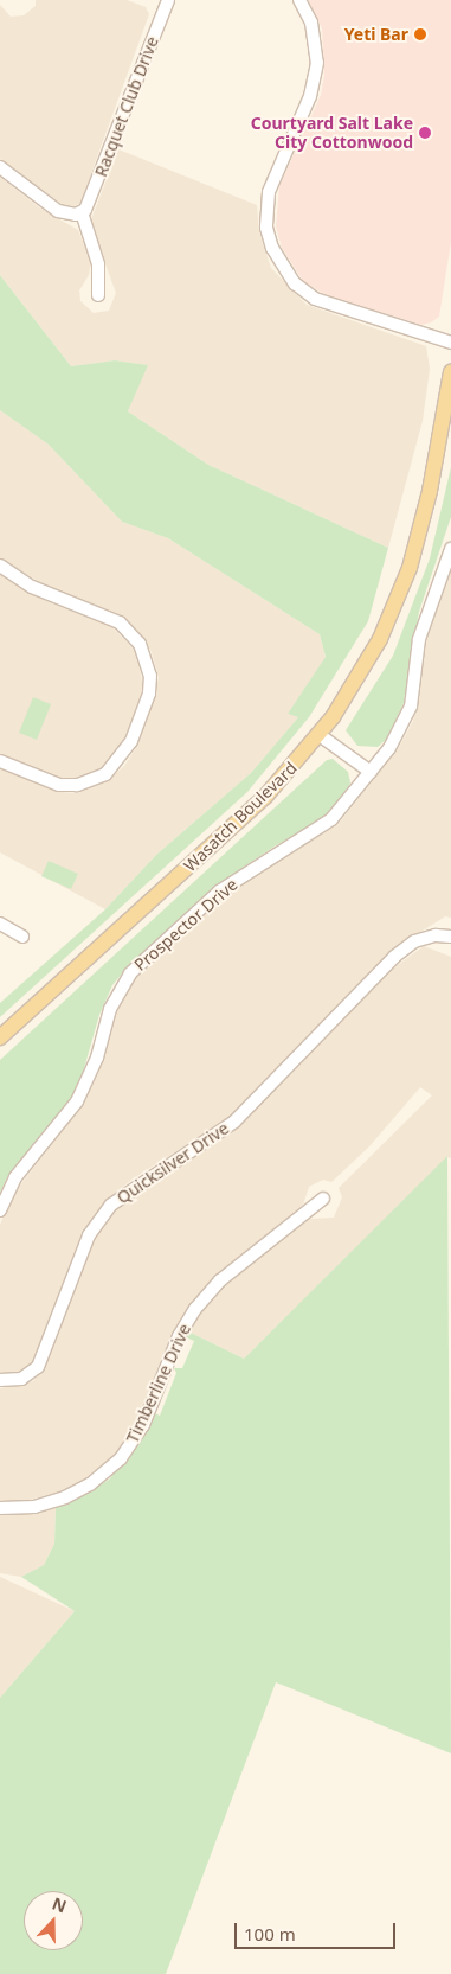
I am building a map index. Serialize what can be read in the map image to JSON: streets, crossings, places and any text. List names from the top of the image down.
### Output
{
  "streets": {
    "main road": ["Wasatch Boulevard"],
    "street": [
      "Racquet Club Drive",
      "Prospector Drive",
      "Quicksilver Drive",
      "Timberline Drive"
    ]
  },
  "places": ["Yeti Bar", "Courtyard Salt Lake City Cottonwood"],
  "scale_bar": "100 m",
  "north": "top"
}
